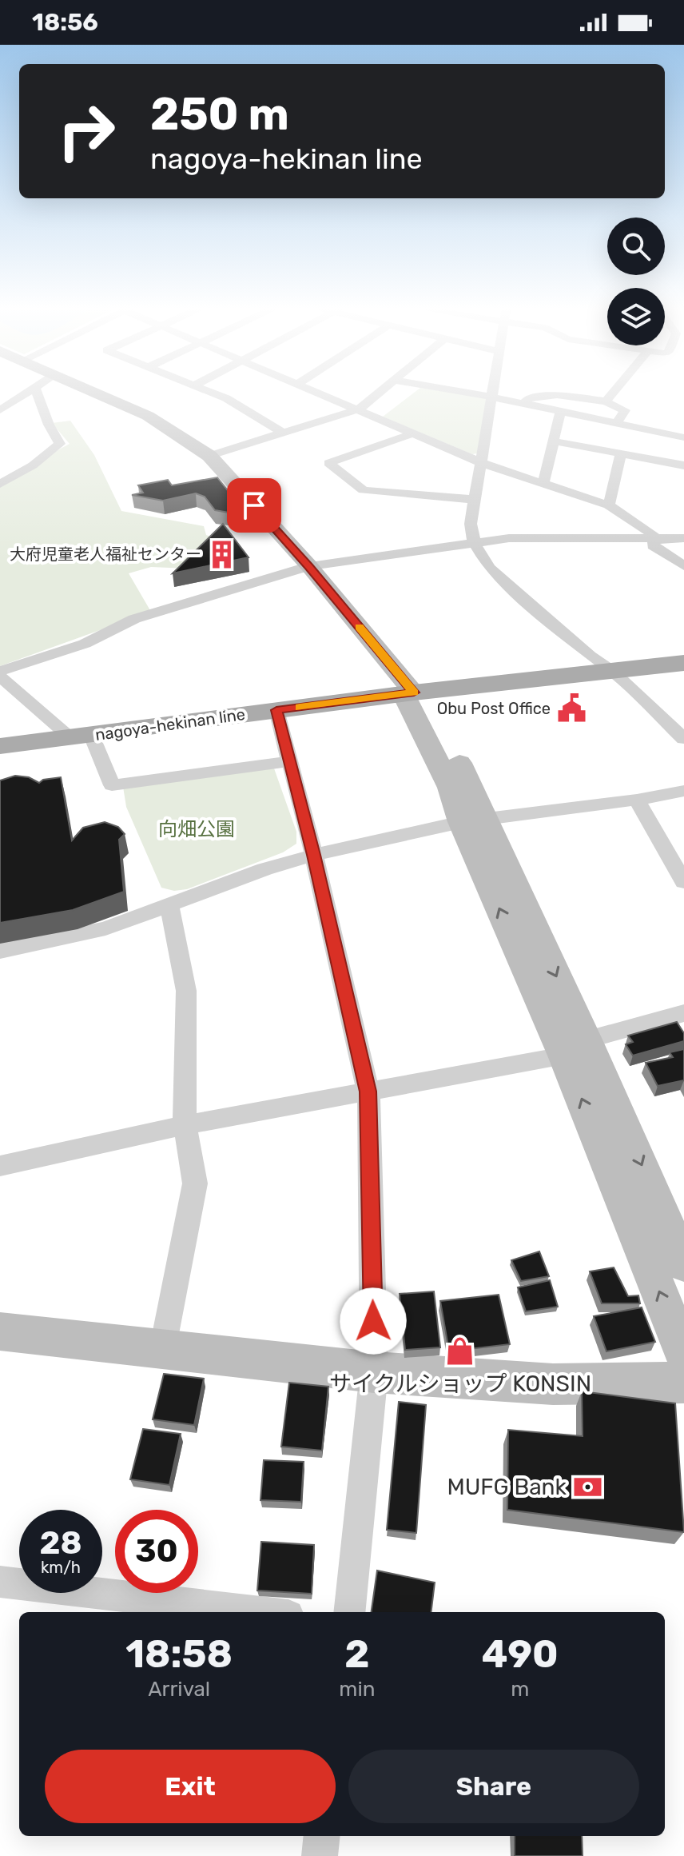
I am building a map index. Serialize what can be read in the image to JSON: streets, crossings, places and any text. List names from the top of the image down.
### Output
{
  "streets": {
    "main road": ["nagoya-hekinan line"]
  },
  "parks": ["向畑公園"],
  "places": {
    "building": ["大府児童老人福祉センター"],
    "public building": ["Obu Post Office"],
    "shop": ["サイクルショップ KONSIN"],
    "bank": ["MUFG Bank"]
  },
  "page": {
    "status": "18:56",
    "turn": ["250 m", "nagoya-hekinan line"],
    "speed": "28 km/h",
    "limit": "30",
    "eta": [
      "18:58",
      "Arrival",
      "2",
      "min",
      "490",
      "m"
    ],
    "buttons": ["Exit", "Share"]
  }
}
